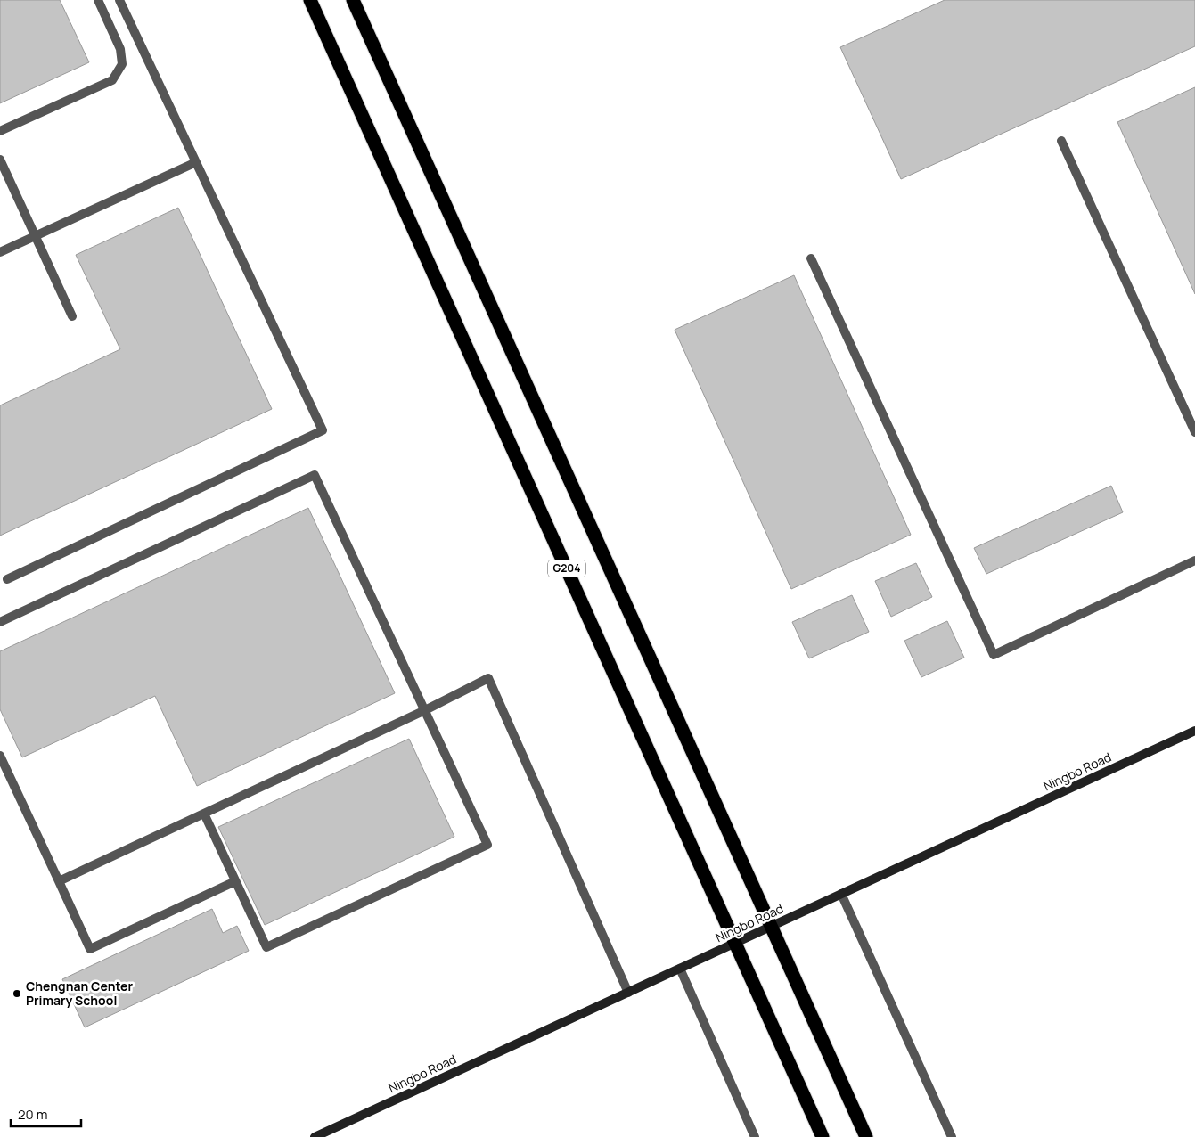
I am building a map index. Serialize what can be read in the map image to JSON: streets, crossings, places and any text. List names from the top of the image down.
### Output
{
  "streets": {
    "highway": ["G204"],
    "street": ["Ningbo Road"]
  },
  "crossings": [
    ["G204", "Ningbo Road"]
  ],
  "places": ["Chengnan Center Primary School"],
  "scale_bar": "20 m"
}
